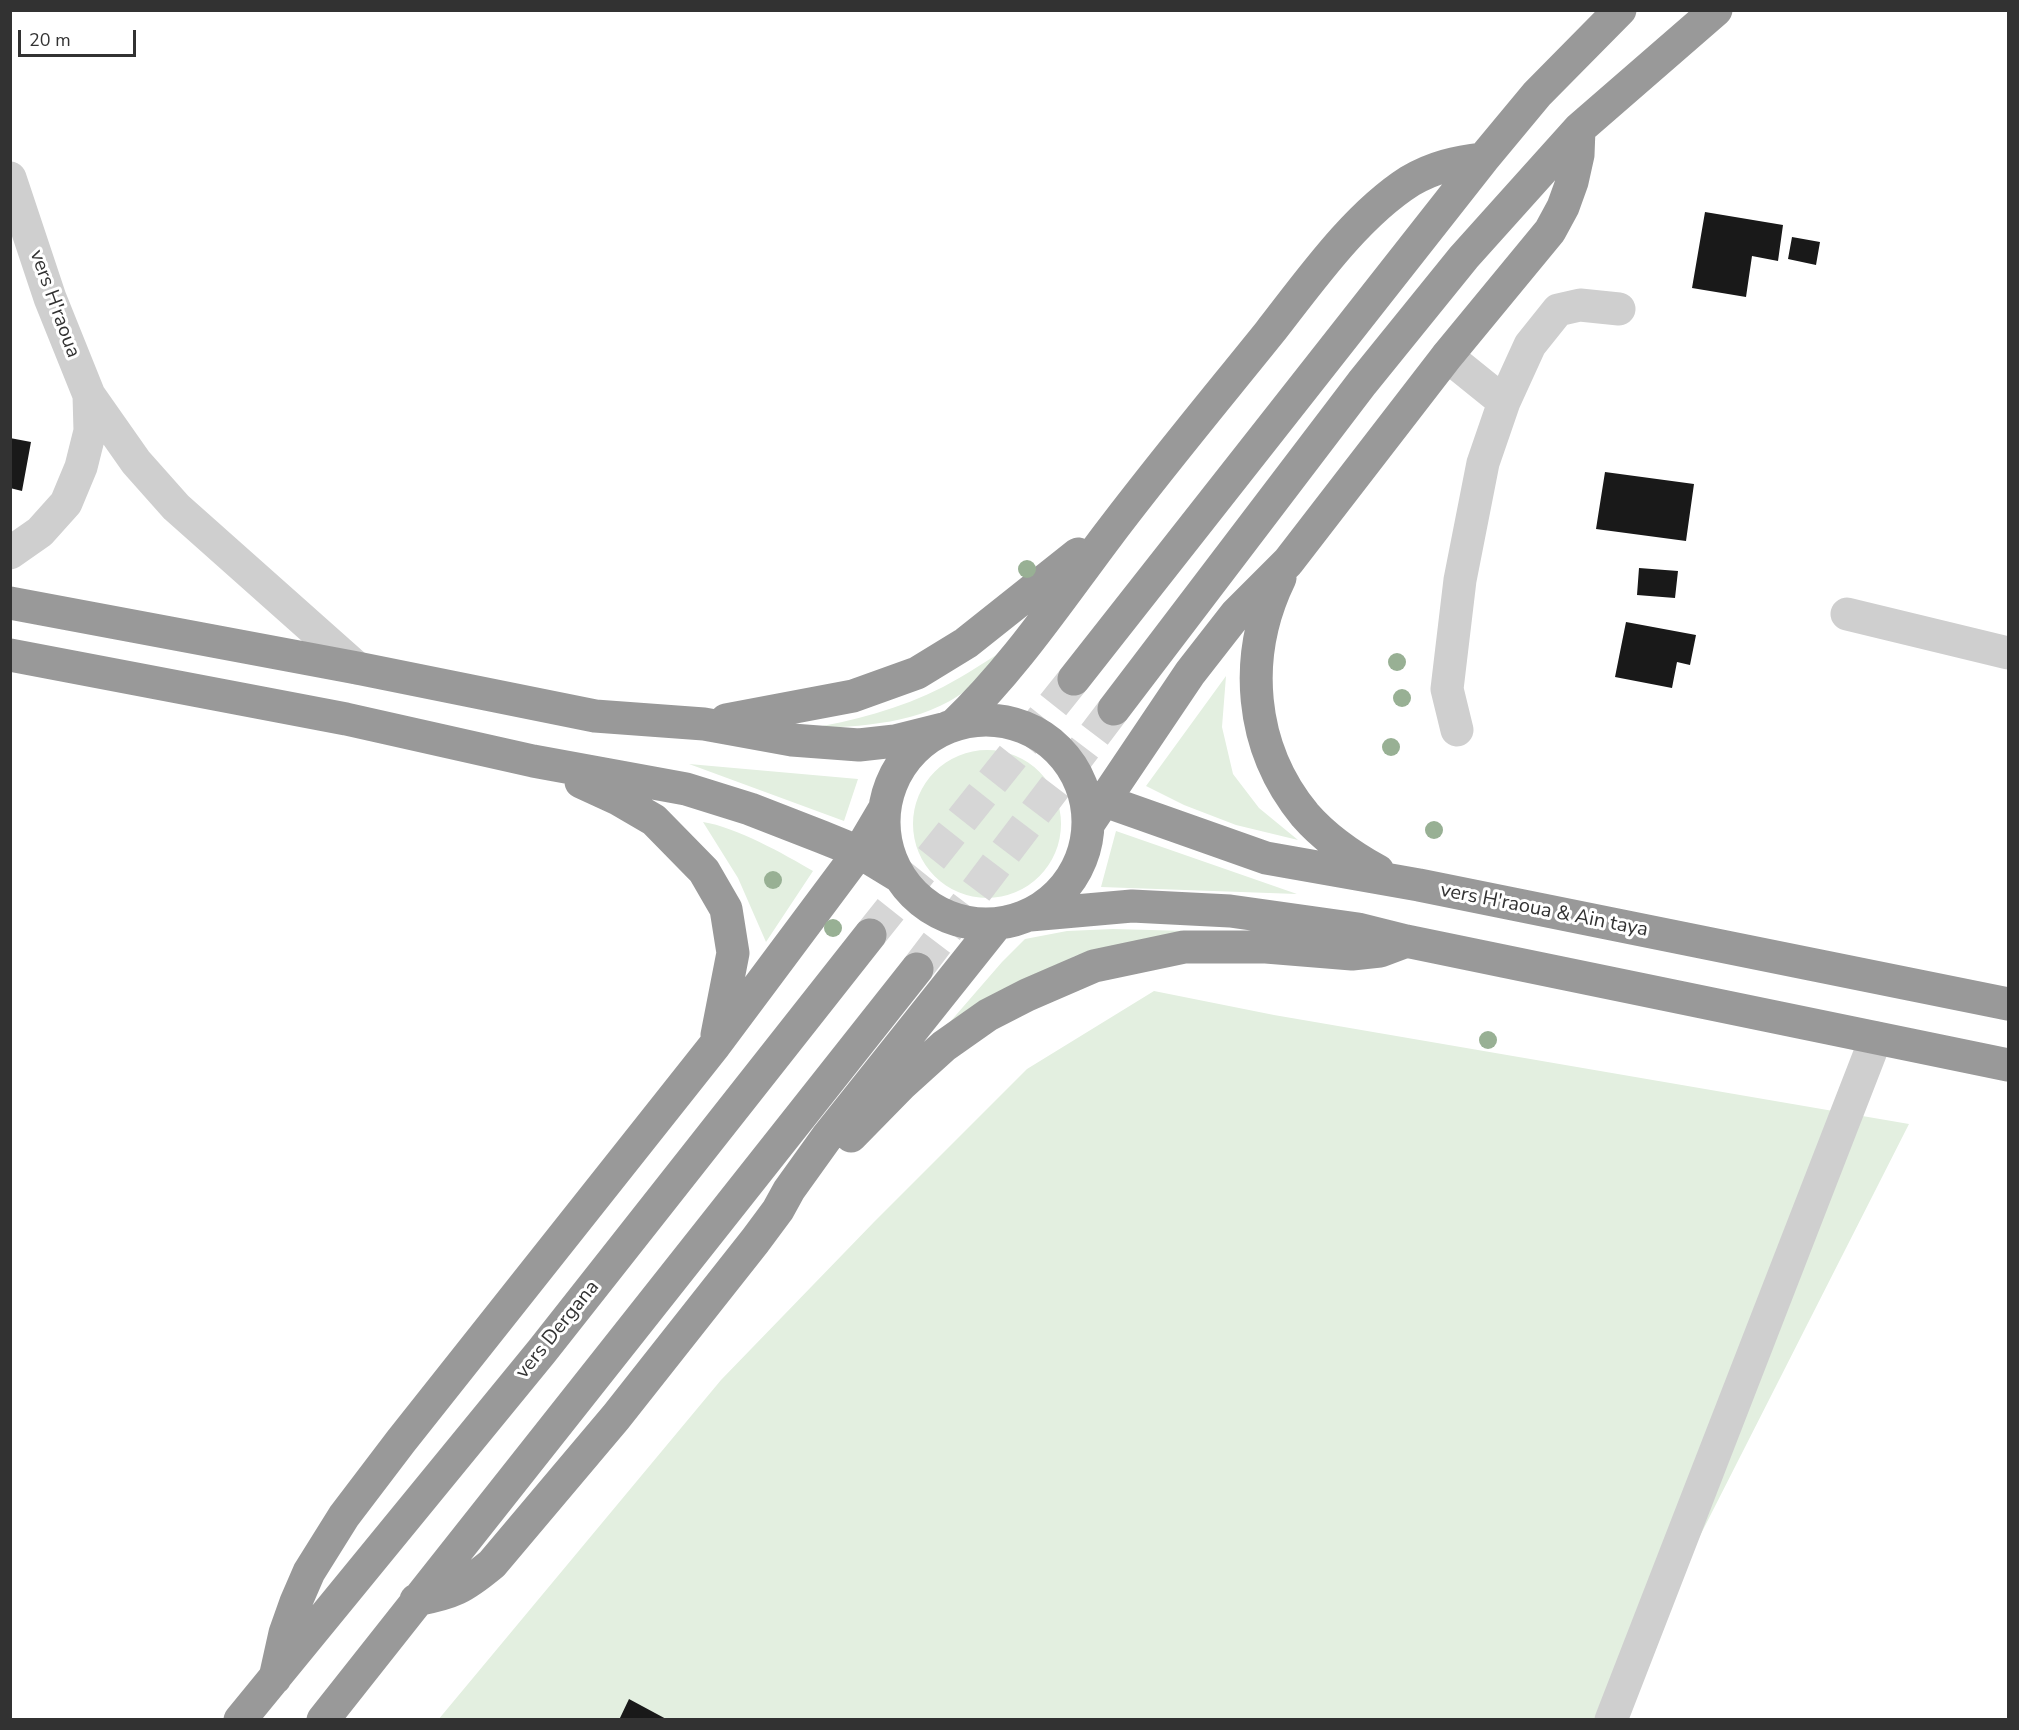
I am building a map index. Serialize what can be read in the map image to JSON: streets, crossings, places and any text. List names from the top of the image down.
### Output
{
  "streets": {
    "highway": ["vers H'raoua & Ain taya", "vers Dergana"],
    "street": ["vers H'raoua"]
  },
  "scale_bar": "20 m"
}
